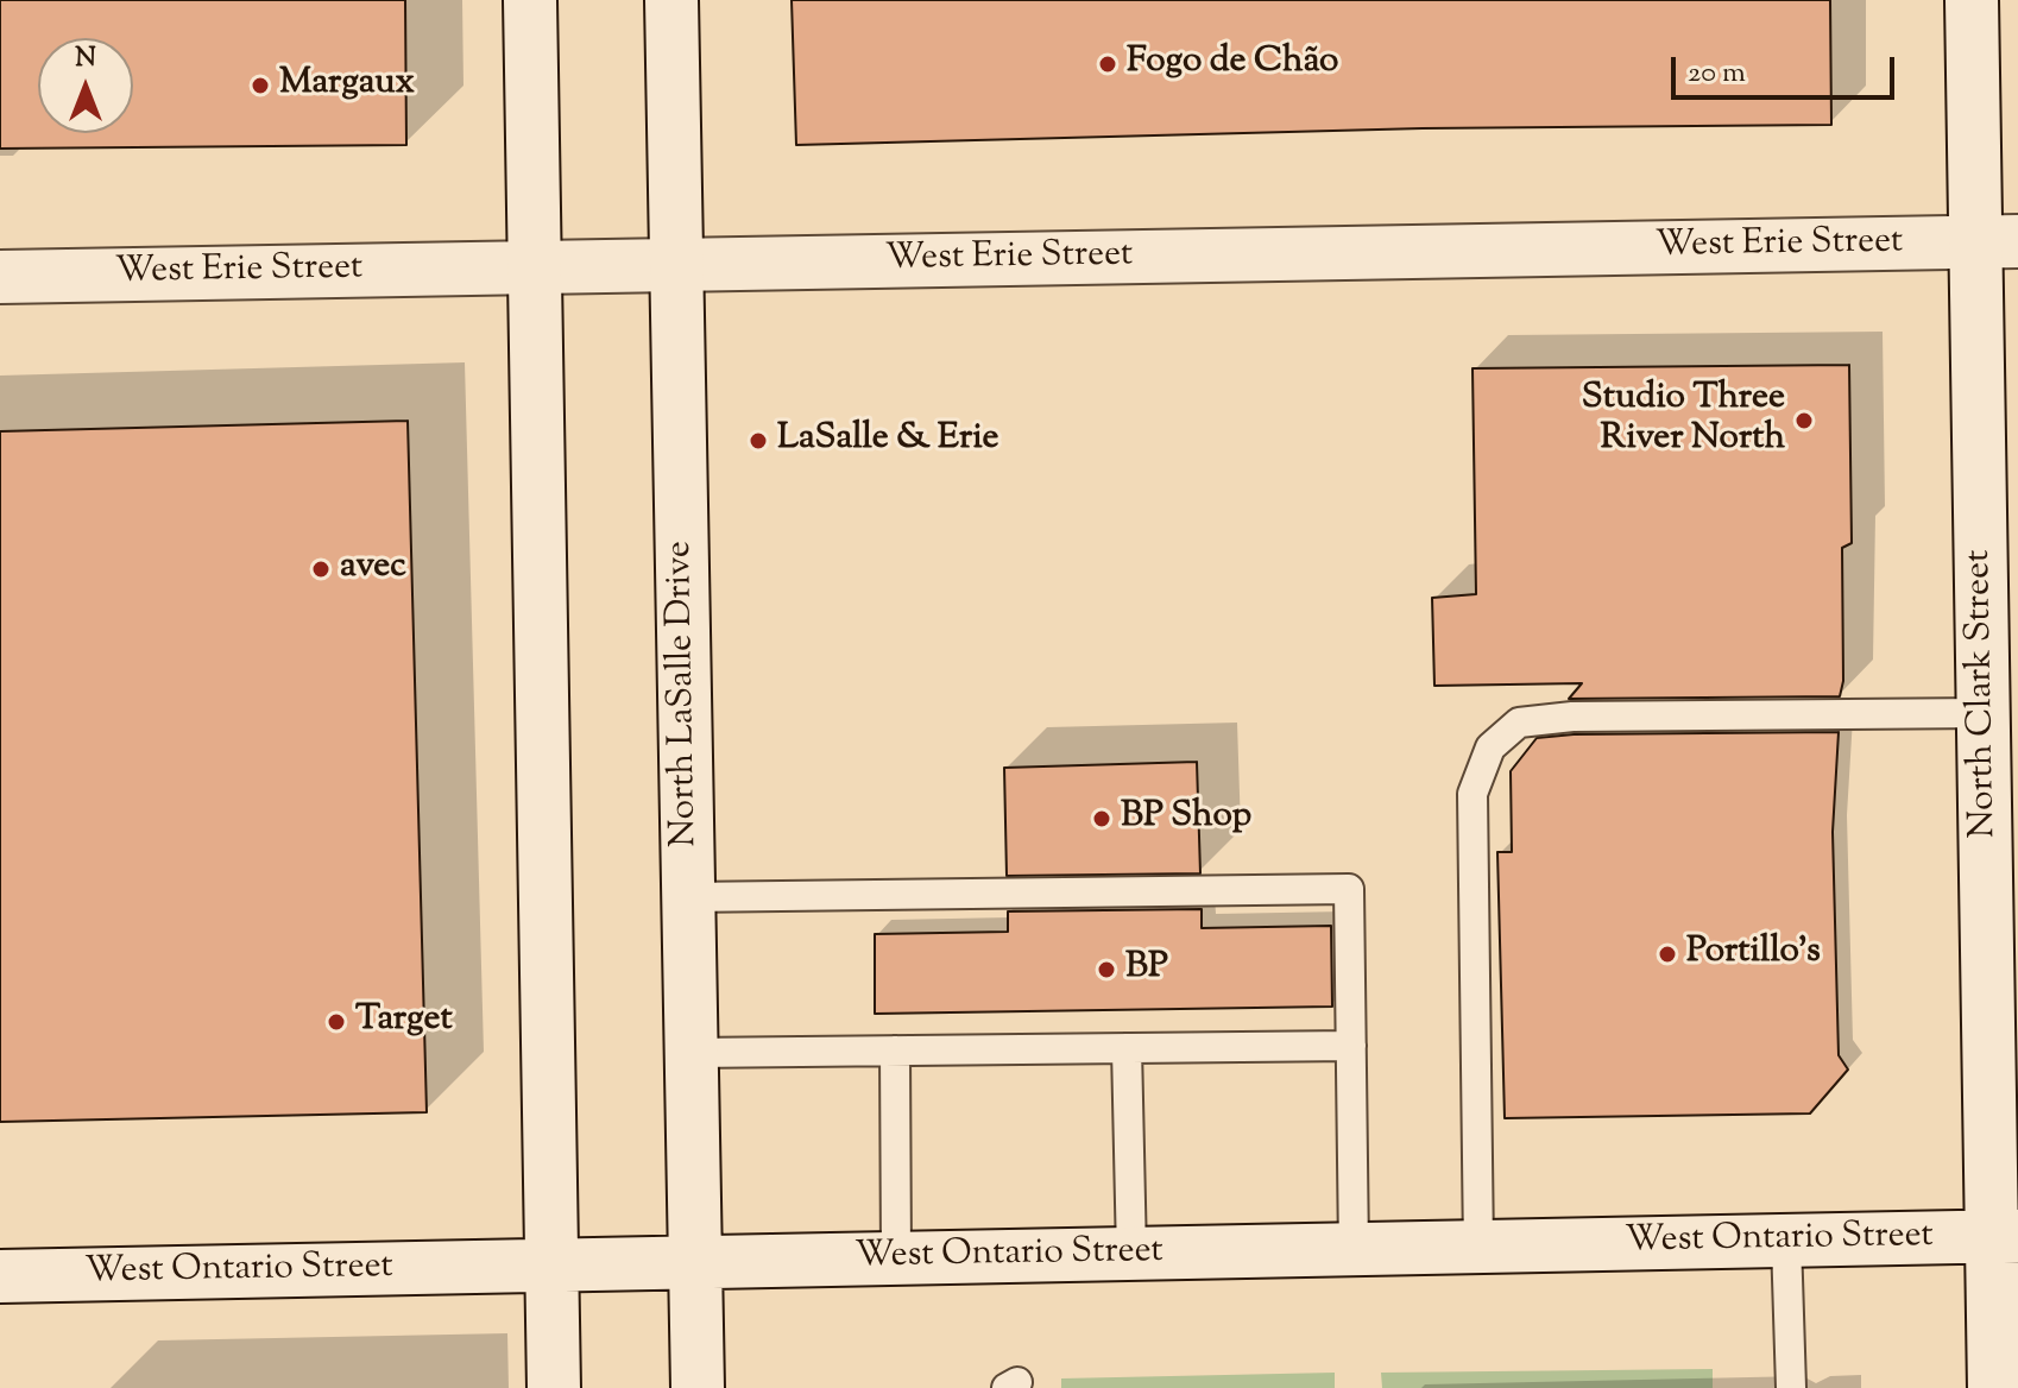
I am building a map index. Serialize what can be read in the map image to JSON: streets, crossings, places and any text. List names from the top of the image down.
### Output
{
  "streets": {
    "main road": [
      "West Erie Street",
      "North LaSalle Drive",
      "North Clark Street",
      "West Ontario Street"
    ]
  },
  "crossings": [
    ["West Erie Street", "North LaSalle Drive"],
    ["West Erie Street", "North Clark Street"],
    ["North LaSalle Drive", "West Ontario Street"],
    ["North Clark Street", "West Ontario Street"]
  ],
  "places": [
    "Fogo de Chão",
    "Margaux",
    "Studio Three River North",
    "LaSalle & Erie",
    "avec",
    "BP Shop",
    "Portillo's",
    "BP",
    "Target"
  ],
  "scale_bar": "20 m",
  "north": "top"
}
